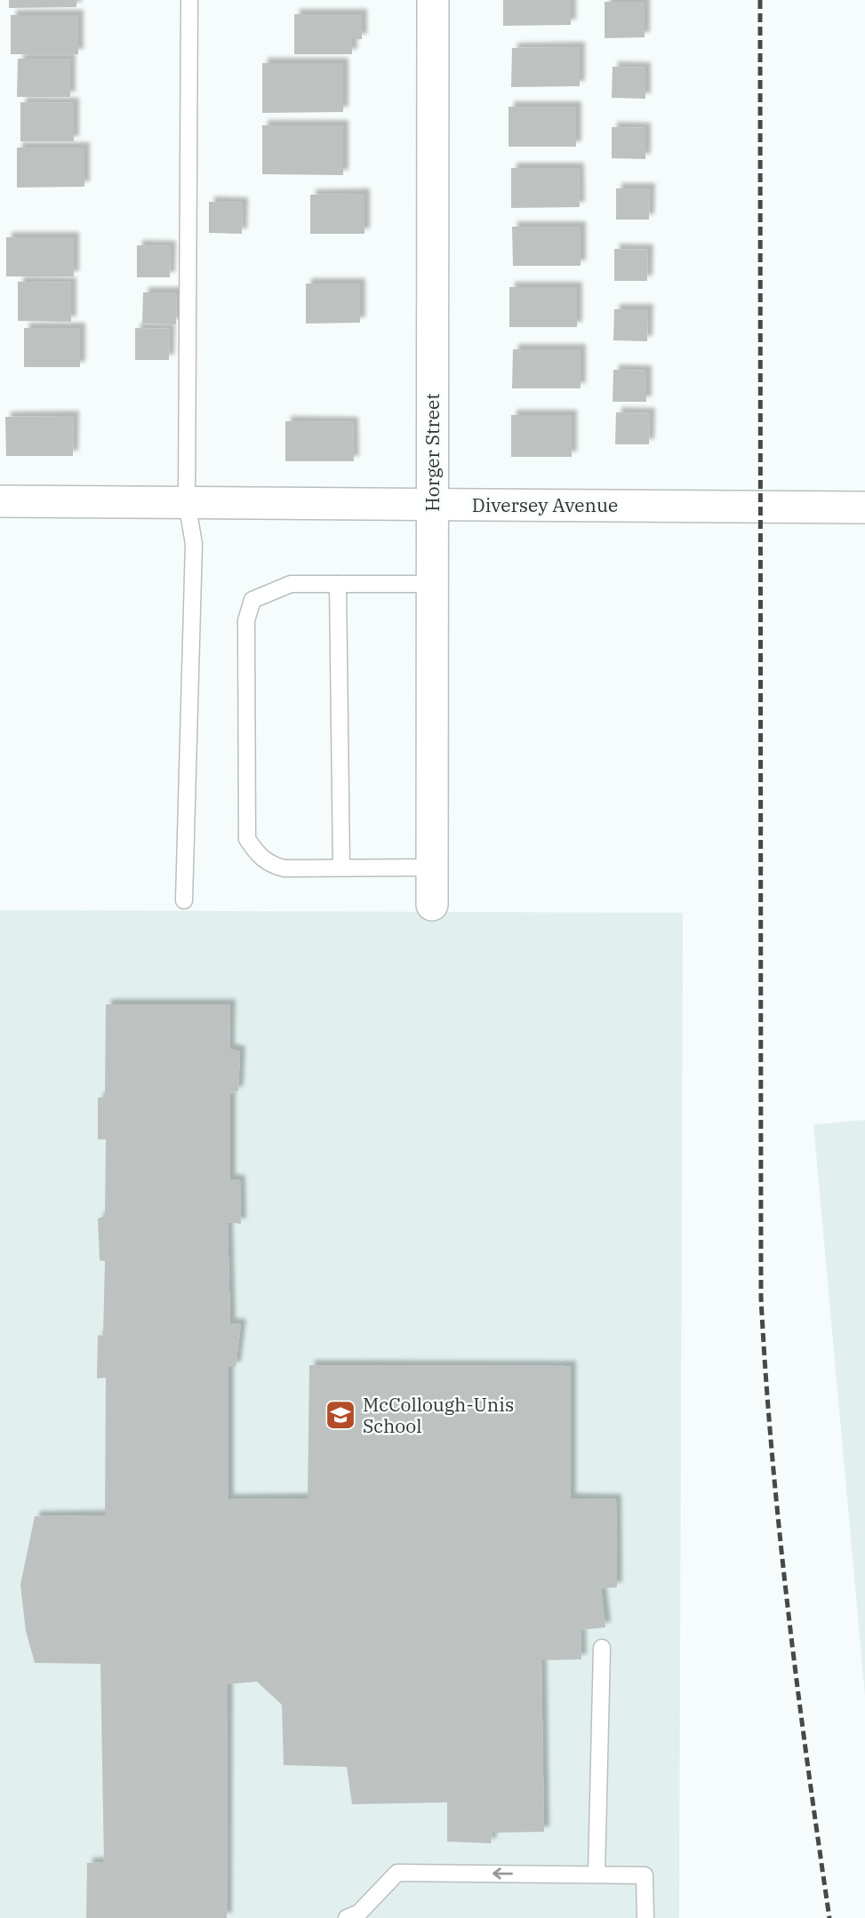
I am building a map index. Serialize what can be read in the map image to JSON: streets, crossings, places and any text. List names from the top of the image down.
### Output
{
  "streets": {
    "street": ["Horger Street", "Diversey Avenue"]
  },
  "crossings": [
    ["Horger Street", "Diversey Avenue"]
  ],
  "places": {
    "school or university": ["McCollough-Unis School"]
  }
}
